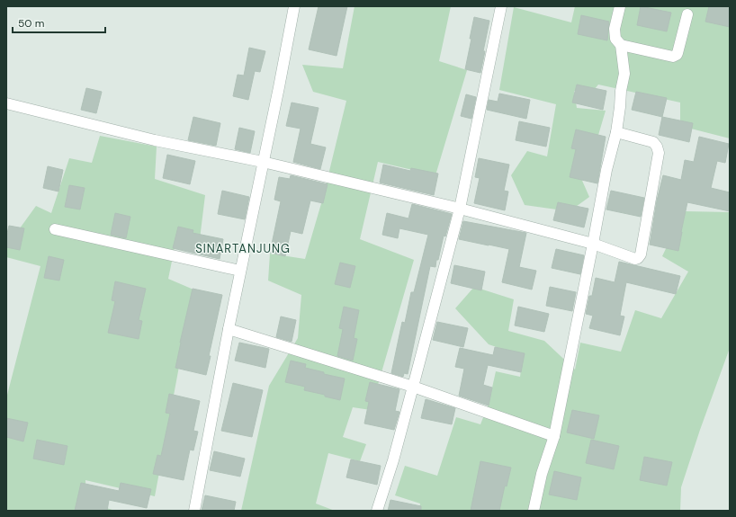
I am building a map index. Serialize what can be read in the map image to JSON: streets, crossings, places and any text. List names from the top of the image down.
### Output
{
  "districts": ["SINARTANJUNG"],
  "scale_bar": "50 m"
}
